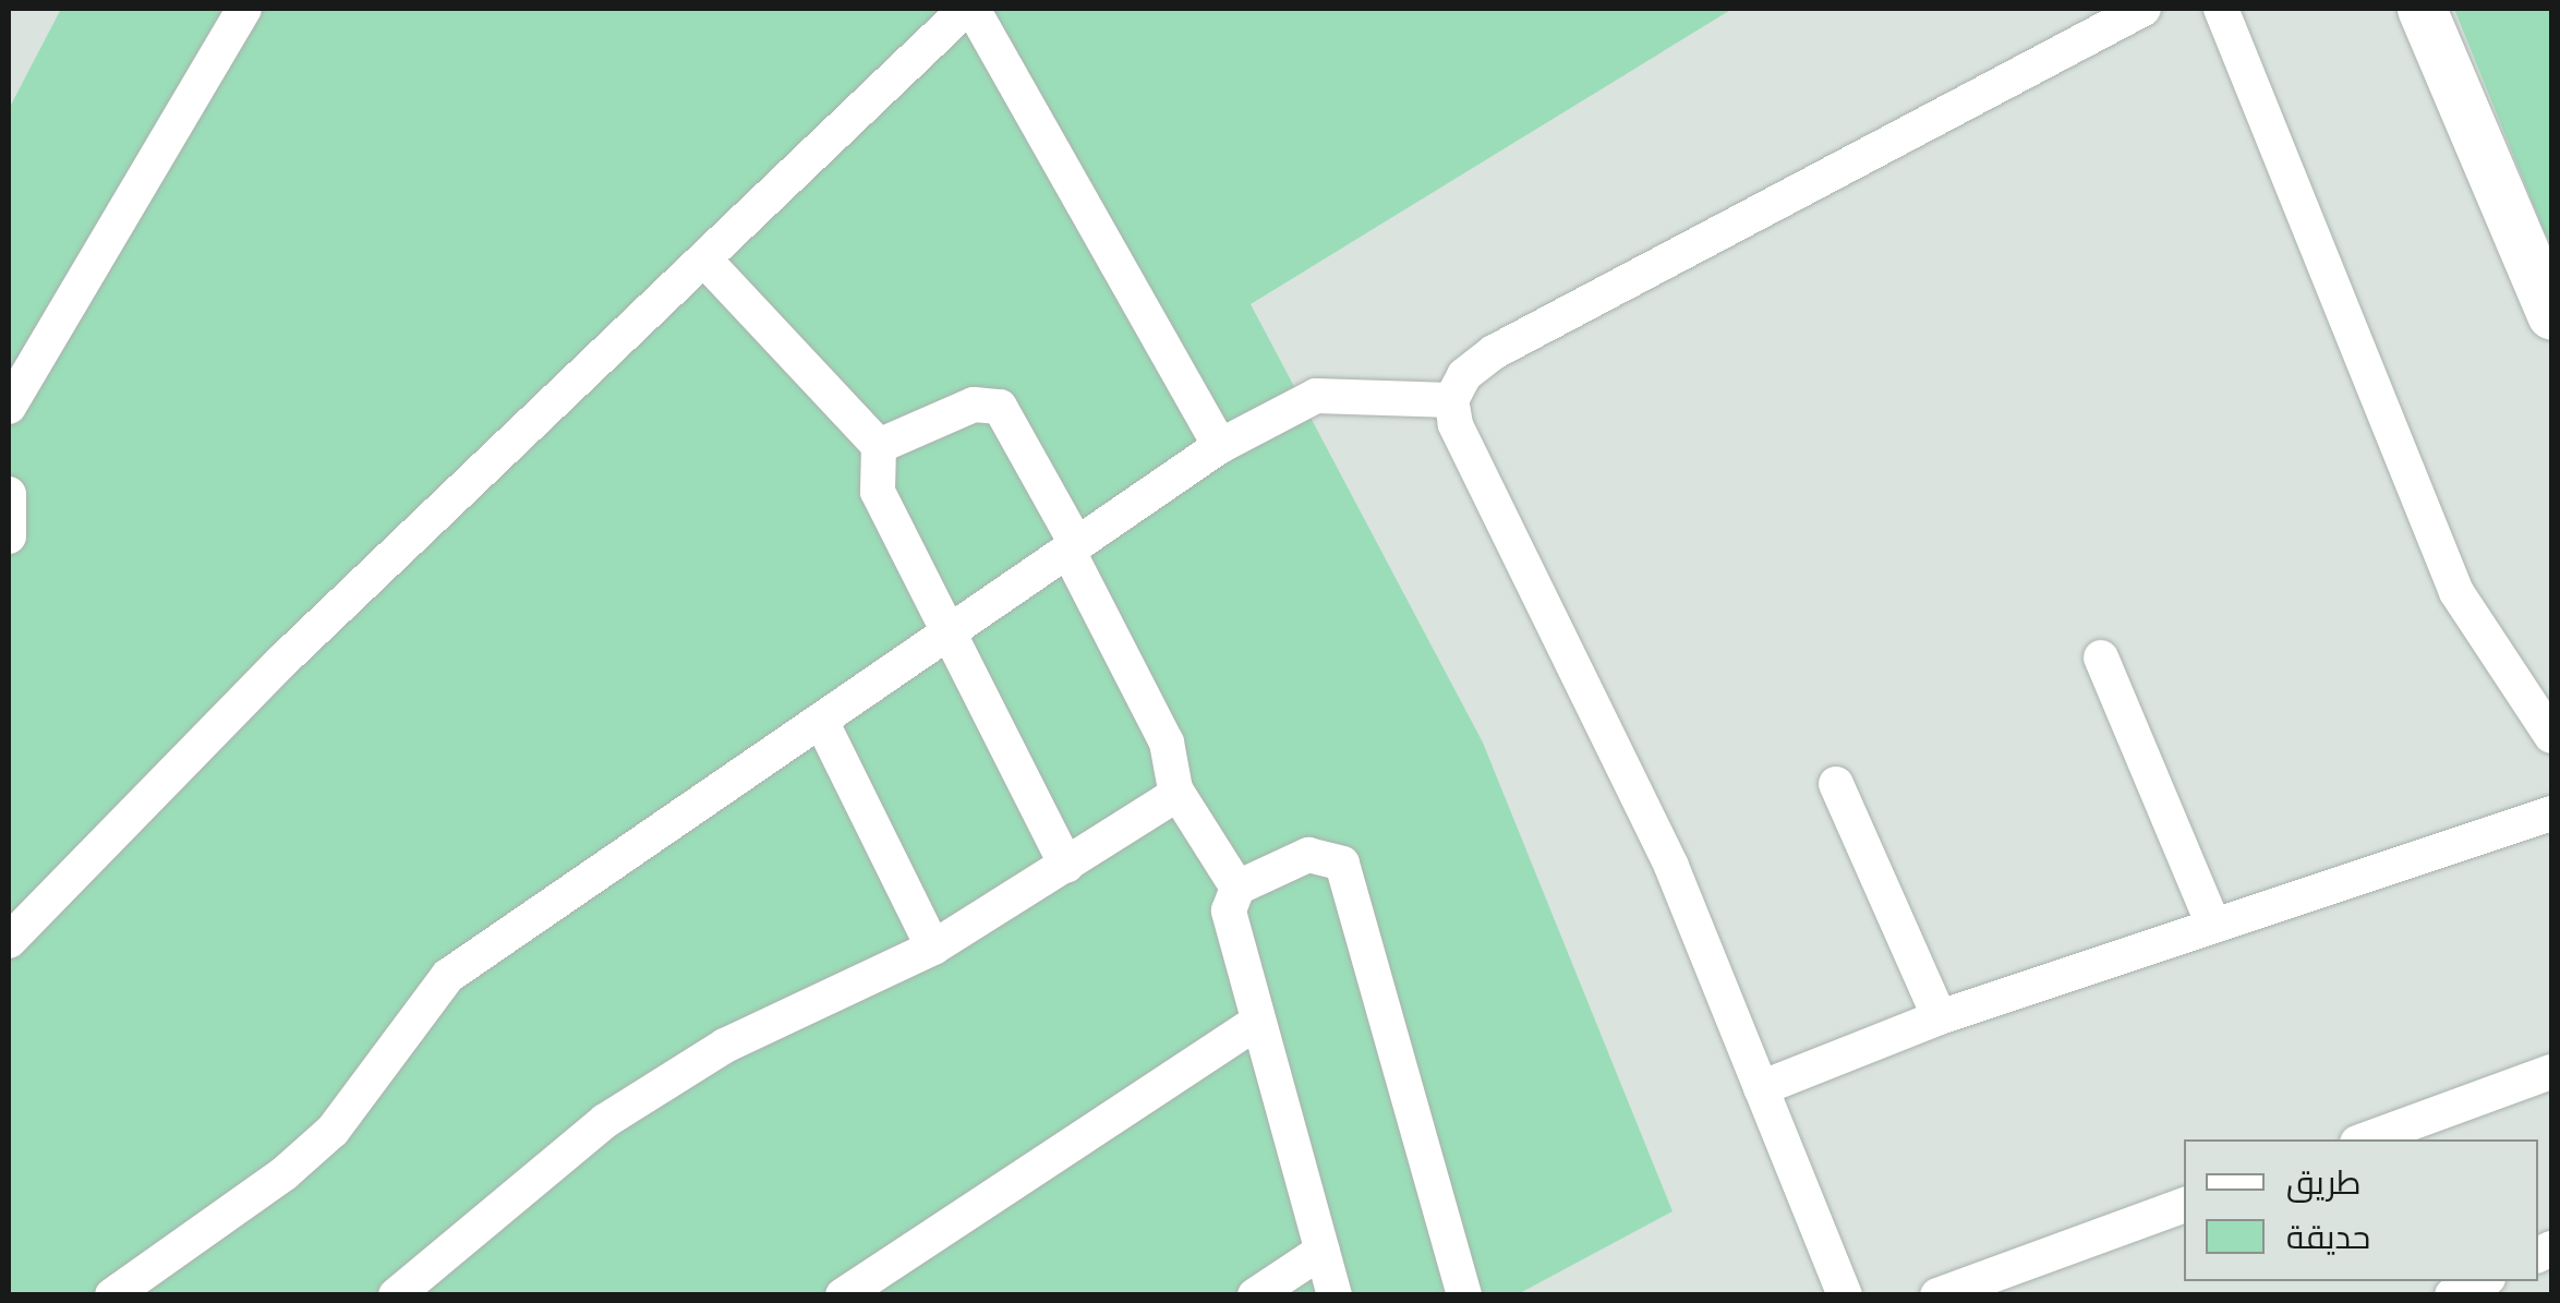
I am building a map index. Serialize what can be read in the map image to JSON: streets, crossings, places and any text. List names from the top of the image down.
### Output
{
  "legend": ["طريق", "حديقة"]
}
